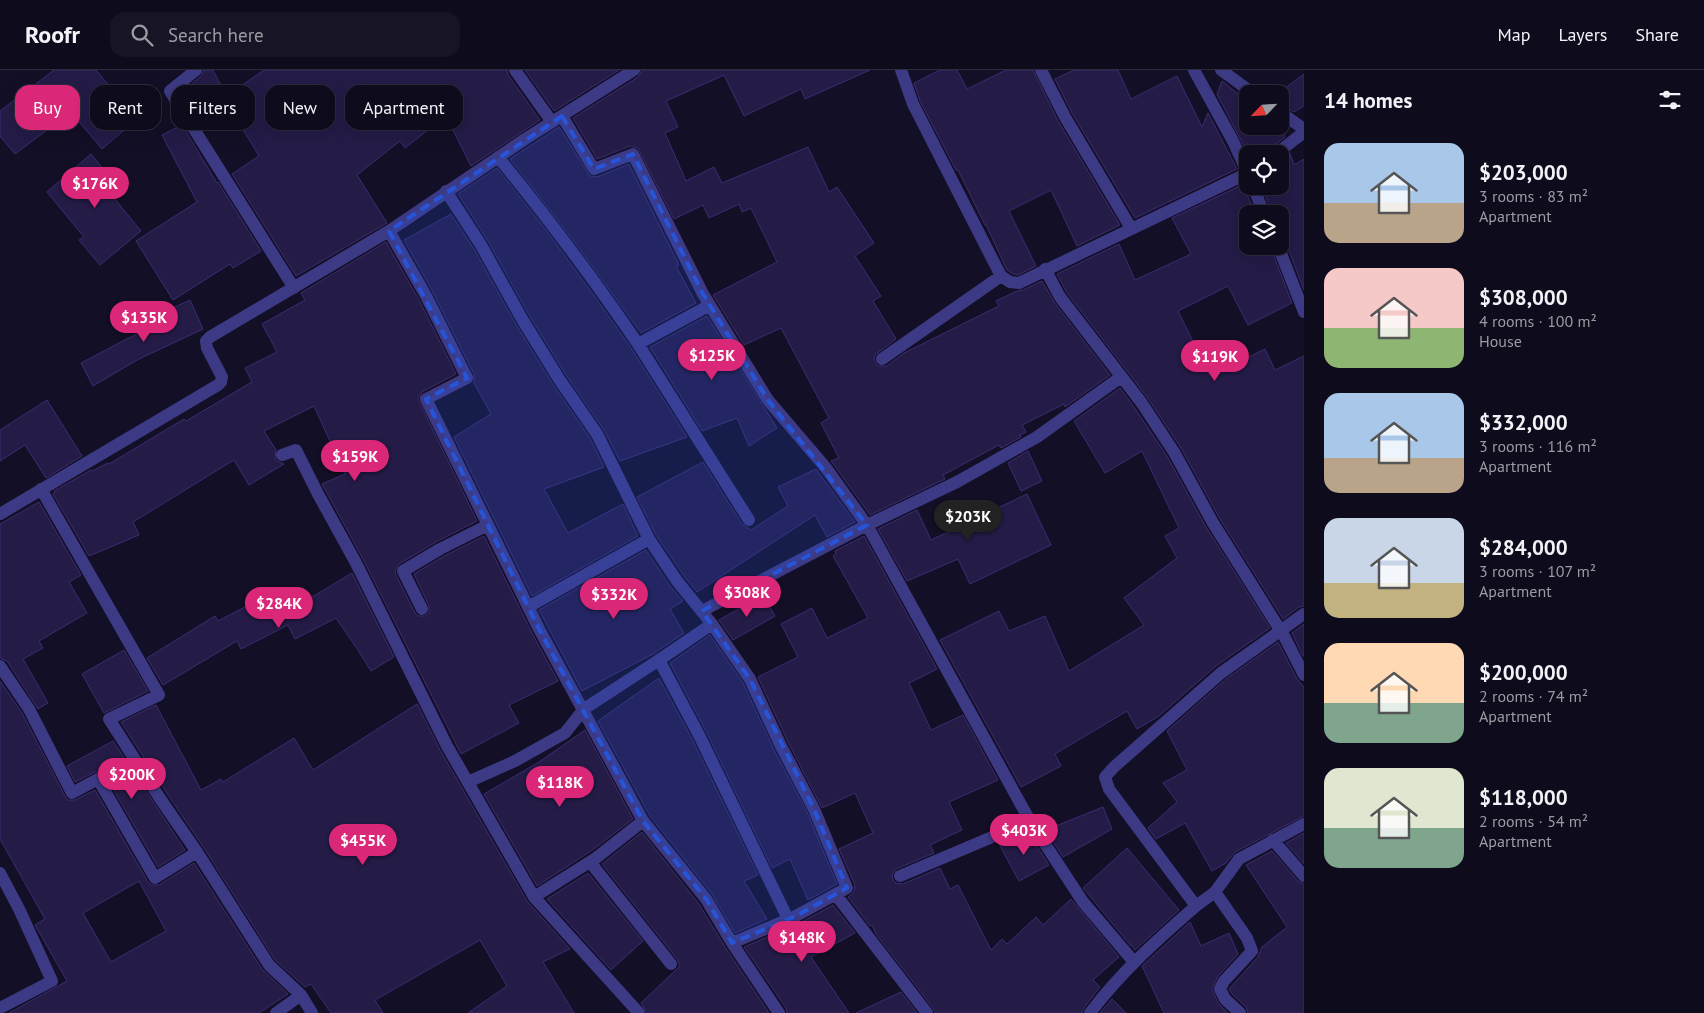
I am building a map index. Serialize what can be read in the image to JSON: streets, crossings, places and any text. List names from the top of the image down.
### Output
{
  "north": "bottom left",
  "page": {
    "header": "Roofr",
    "search": "Search here",
    "nav": ["Map", "Layers", "Share"],
    "heading": "14 homes",
    "chip": [
      "Buy",
      "Rent",
      "Filters",
      "New",
      "Apartment"
    ],
    "list": [
      {
        "name": "$203,000",
        "note": "3 rooms · 83 m² · Apartment"
      },
      {
        "name": "$308,000",
        "note": "4 rooms · 100 m² · House"
      },
      {
        "name": "$332,000",
        "note": "3 rooms · 116 m² · Apartment"
      },
      {
        "name": "$284,000",
        "note": "3 rooms · 107 m² · Apartment"
      },
      {
        "name": "$200,000",
        "note": "2 rooms · 74 m² · Apartment"
      },
      {
        "name": "$118,000",
        "note": "2 rooms · 54 m² · Apartment"
      }
    ],
    "price": [
      "$176K",
      "$135K",
      "$125K",
      "$119K",
      "$159K",
      "$203K",
      "$308K",
      "$332K",
      "$284K",
      "$200K",
      "$118K",
      "$403K",
      "$455K",
      "$148K"
    ]
  }
}
